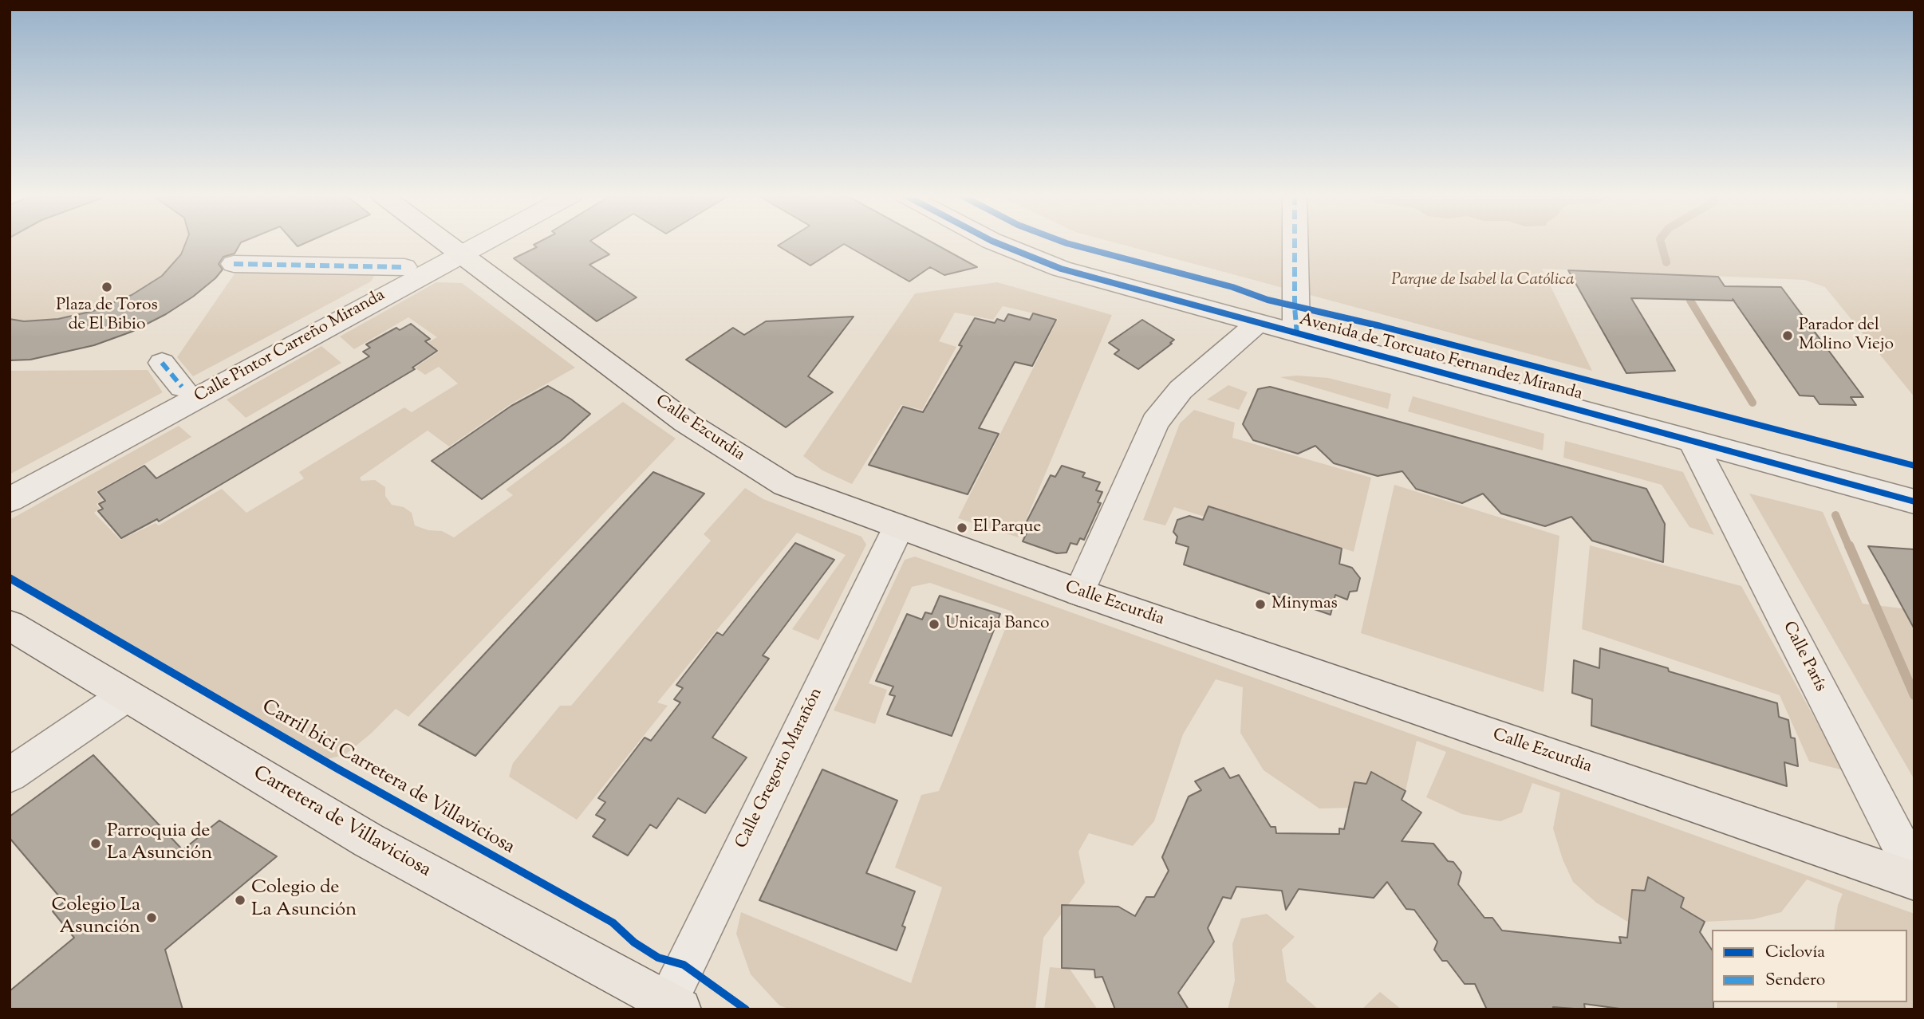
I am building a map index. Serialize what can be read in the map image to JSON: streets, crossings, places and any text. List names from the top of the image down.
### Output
{
  "streets": {
    "main road": ["Calle Ezcurdia", "Carretera de Villaviciosa"],
    "street": [
      "Calle Pintor Carreño Miranda",
      "Avenida de Torcuato Fernandez Miranda",
      "Calle París",
      "Calle Gregorio Marañón"
    ],
    "cycle path": ["Carril bici Carretera de Villaviciosa"]
  },
  "crossings": [
    ["Calle Pintor Carreño Miranda", "Calle Ezcurdia"],
    ["Avenida de Torcuato Fernandez Miranda", "Calle París"],
    ["Calle Ezcurdia", "Calle Gregorio Marañón"],
    ["Calle Gregorio Marañón", "Carretera de Villaviciosa"]
  ],
  "parks": ["Parque de Isabel la Católica"],
  "places": [
    "Plaza de Toros de El Bibio",
    "Parador del Molino Viejo",
    "El Parque",
    "Minymas",
    "Unicaja Banco",
    "Parroquia de La Asunción",
    "Colegio de La Asunción",
    "Colegio La Asunción"
  ],
  "legend": ["Ciclovía", "Sendero"]
}
